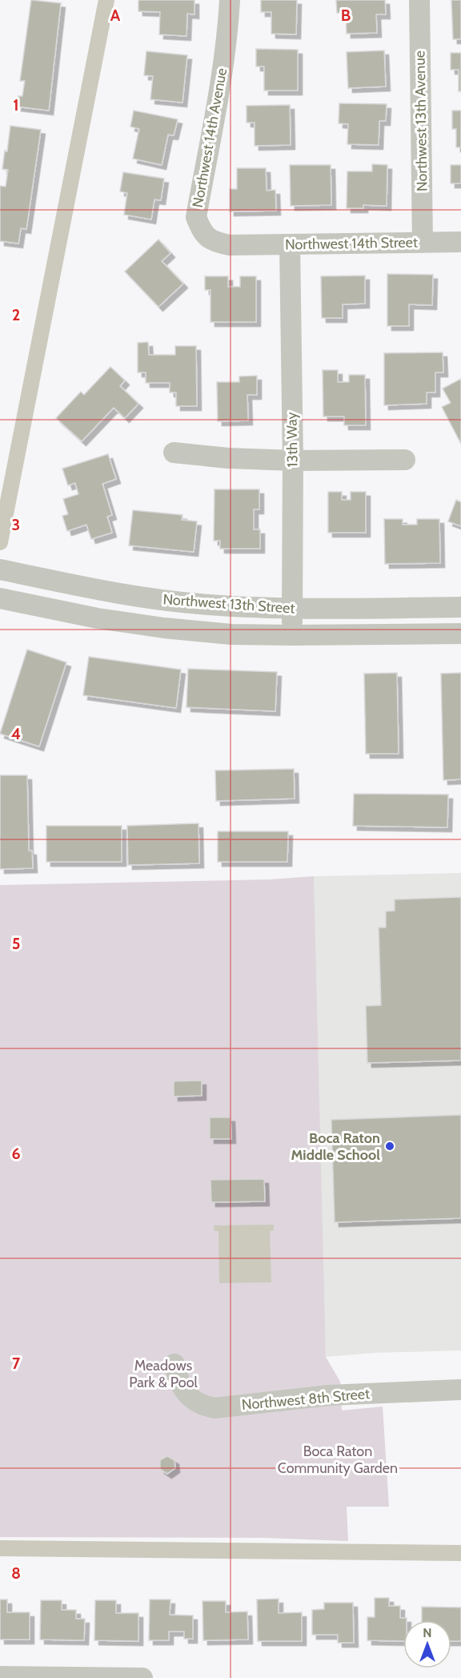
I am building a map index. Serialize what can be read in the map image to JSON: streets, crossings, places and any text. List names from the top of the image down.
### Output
{
  "streets": {
    "street": [
      "Northwest 13th Avenue",
      "Northwest 14th Avenue",
      "Northwest 14th Street",
      "13th Way",
      "Northwest 13th Street",
      "Northwest 8th Street"
    ]
  },
  "crossings": [
    ["Northwest 13th Avenue", "Northwest 14th Street"],
    ["Northwest 14th Avenue", "Northwest 14th Street"],
    ["Northwest 14th Street", "13th Way"],
    ["13th Way", "Northwest 13th Street"]
  ],
  "parks": ["Meadows Park & Pool", "Boca Raton Community Garden"],
  "places": ["Boca Raton Middle School"],
  "north": "top",
  "grid": {
    "columns": ["A", "B"],
    "rows": [
      "1",
      "2",
      "3",
      "4",
      "5",
      "6",
      "7",
      "8"
    ]
  }
}
